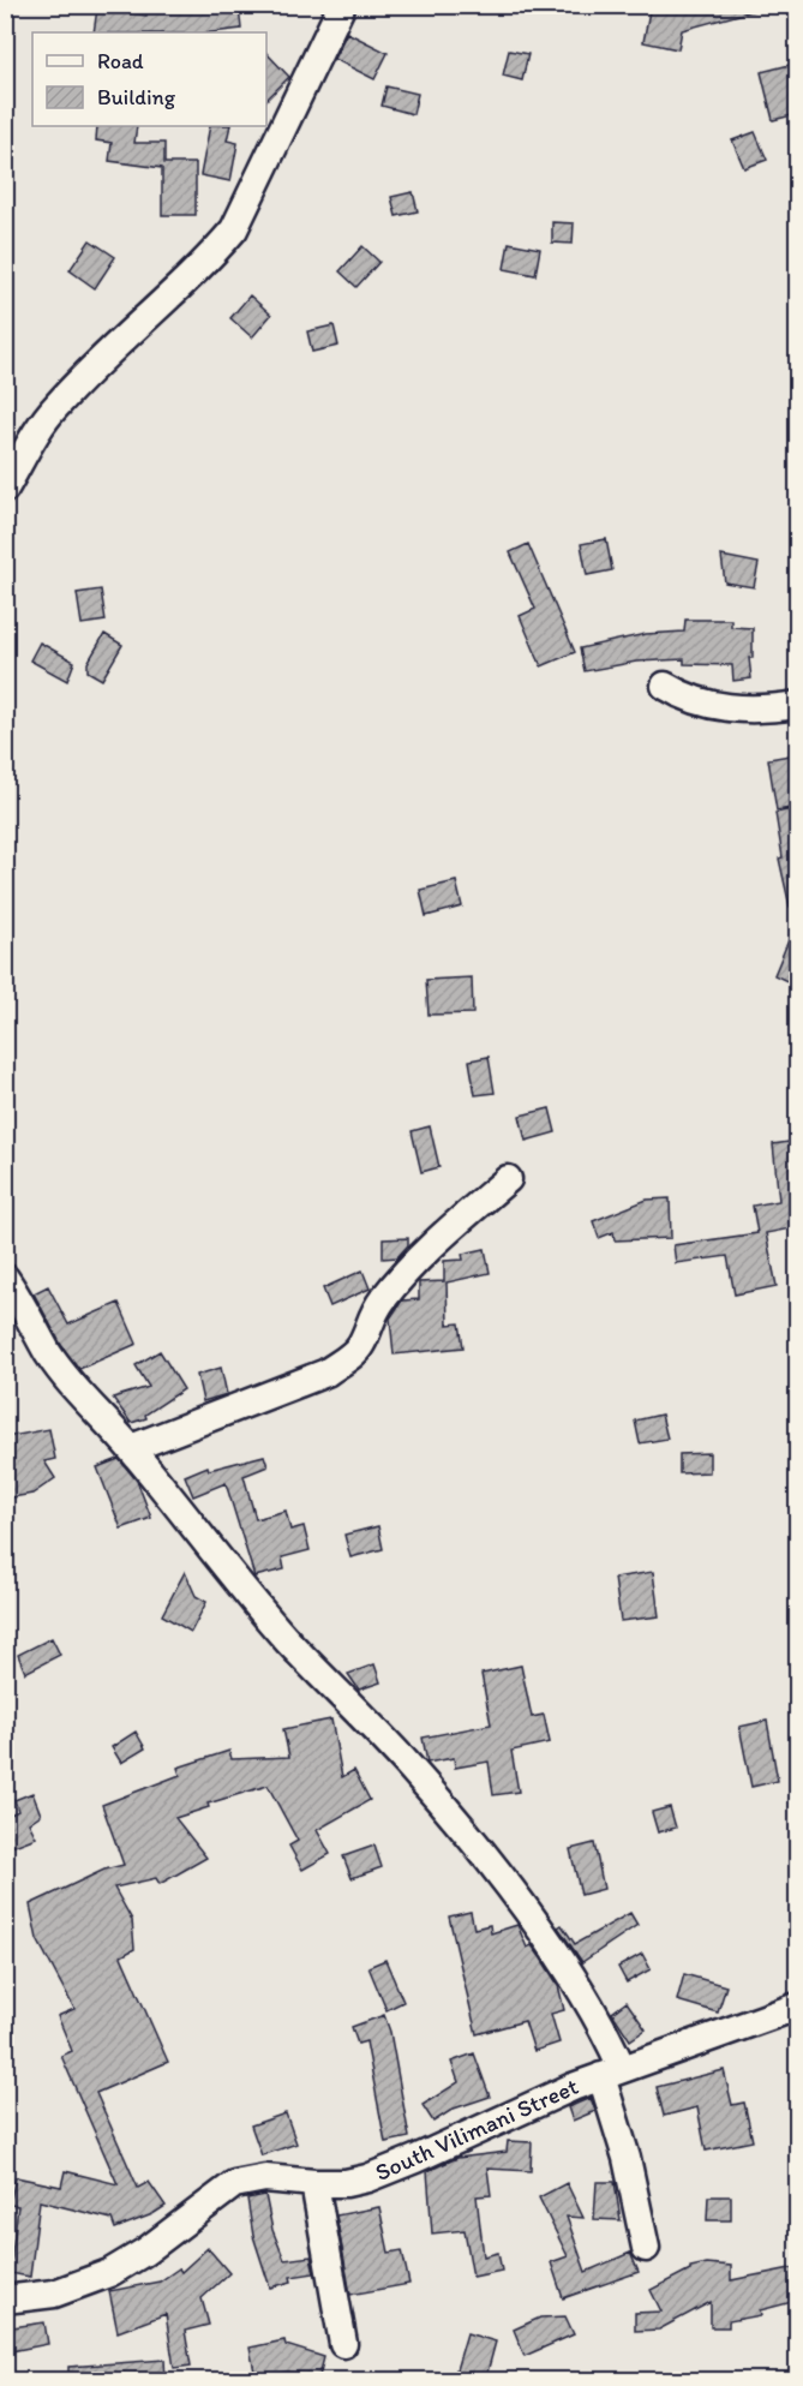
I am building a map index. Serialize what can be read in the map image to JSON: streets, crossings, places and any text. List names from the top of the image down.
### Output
{
  "streets": {
    "street": ["South Vilimani Street"]
  },
  "legend": ["Road", "Building"]
}
